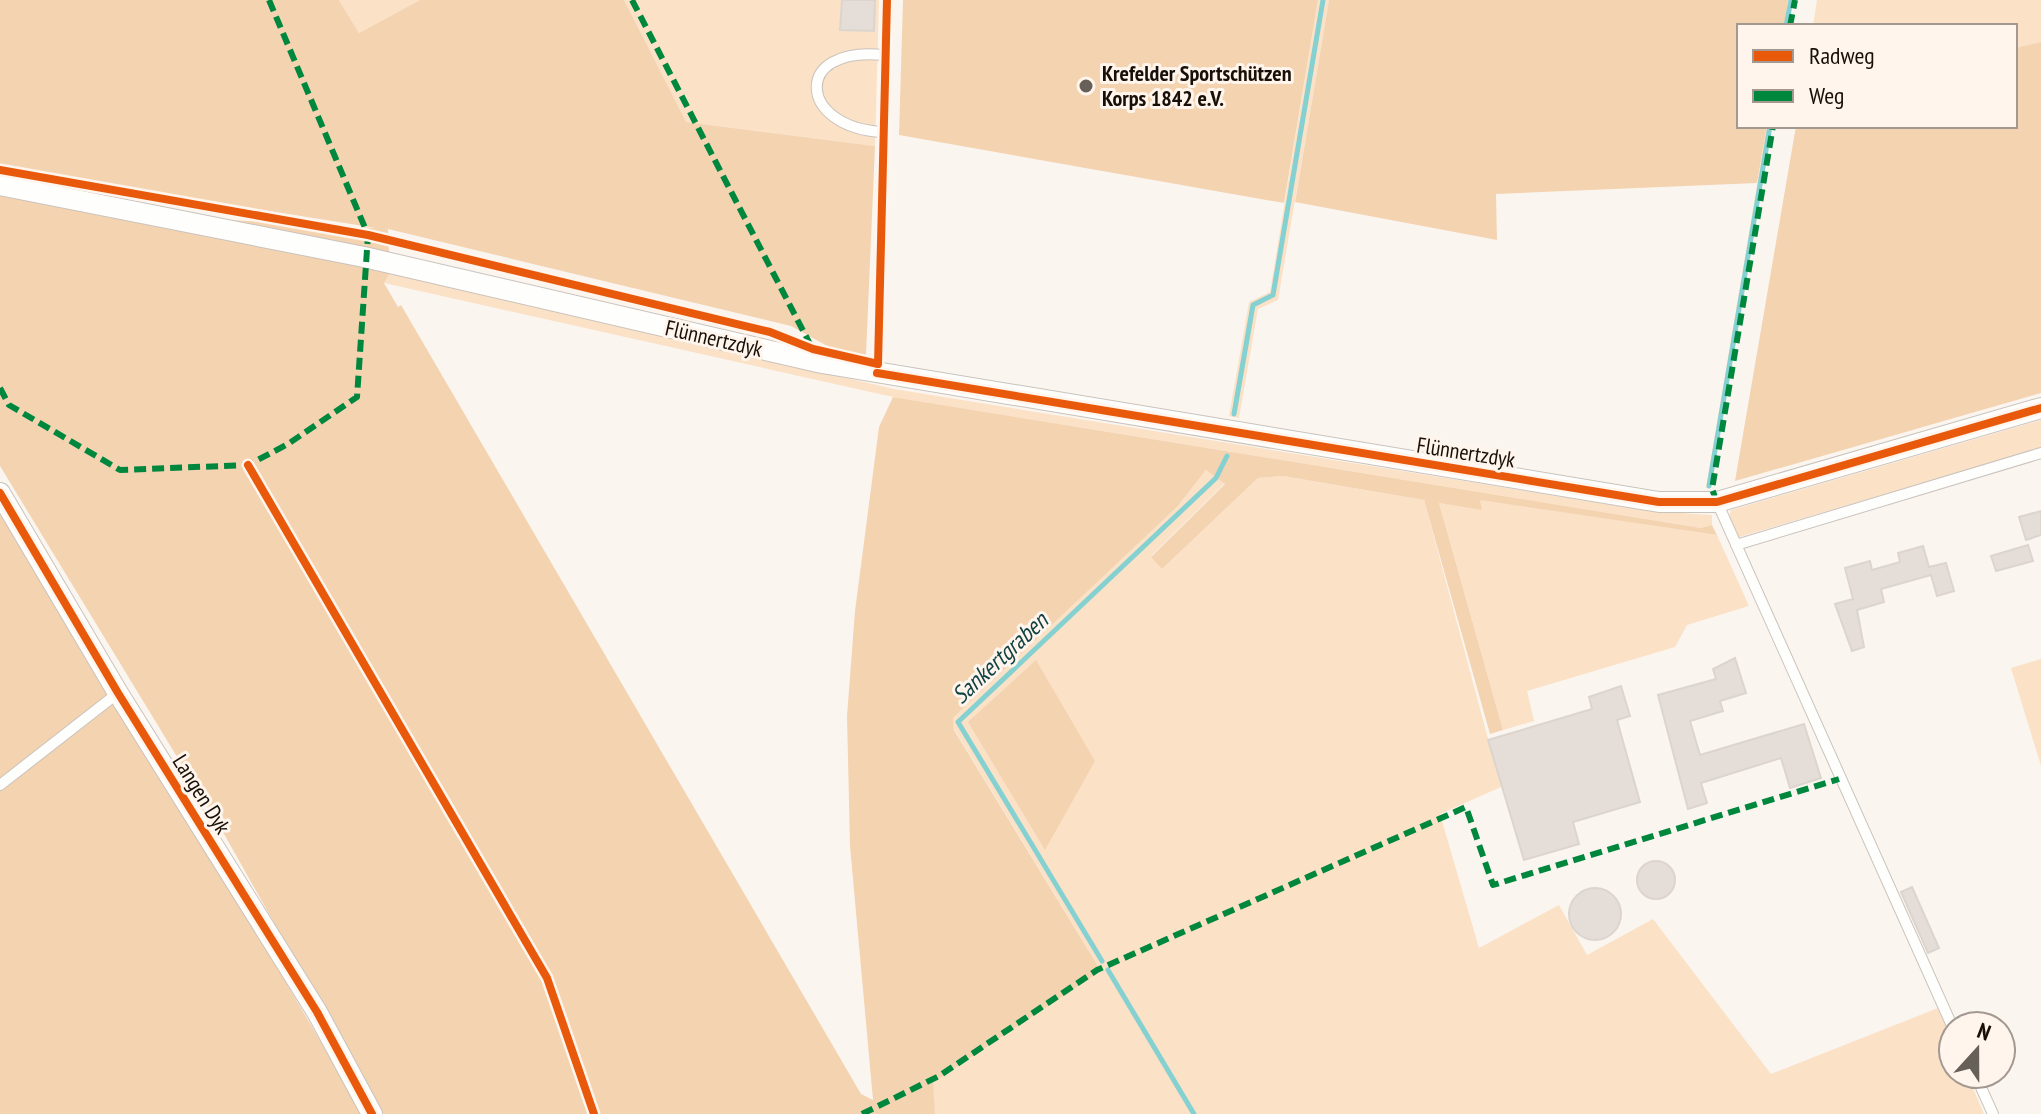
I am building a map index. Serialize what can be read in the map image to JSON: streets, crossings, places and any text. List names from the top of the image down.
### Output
{
  "streets": {
    "street": ["Flünnertzdyk", "Langen Dyk"]
  },
  "water": ["Sankertgraben"],
  "places": ["Krefelder Sportschützen Korps 1842 e.V."],
  "legend": ["Radweg", "Weg"],
  "north": "top"
}
